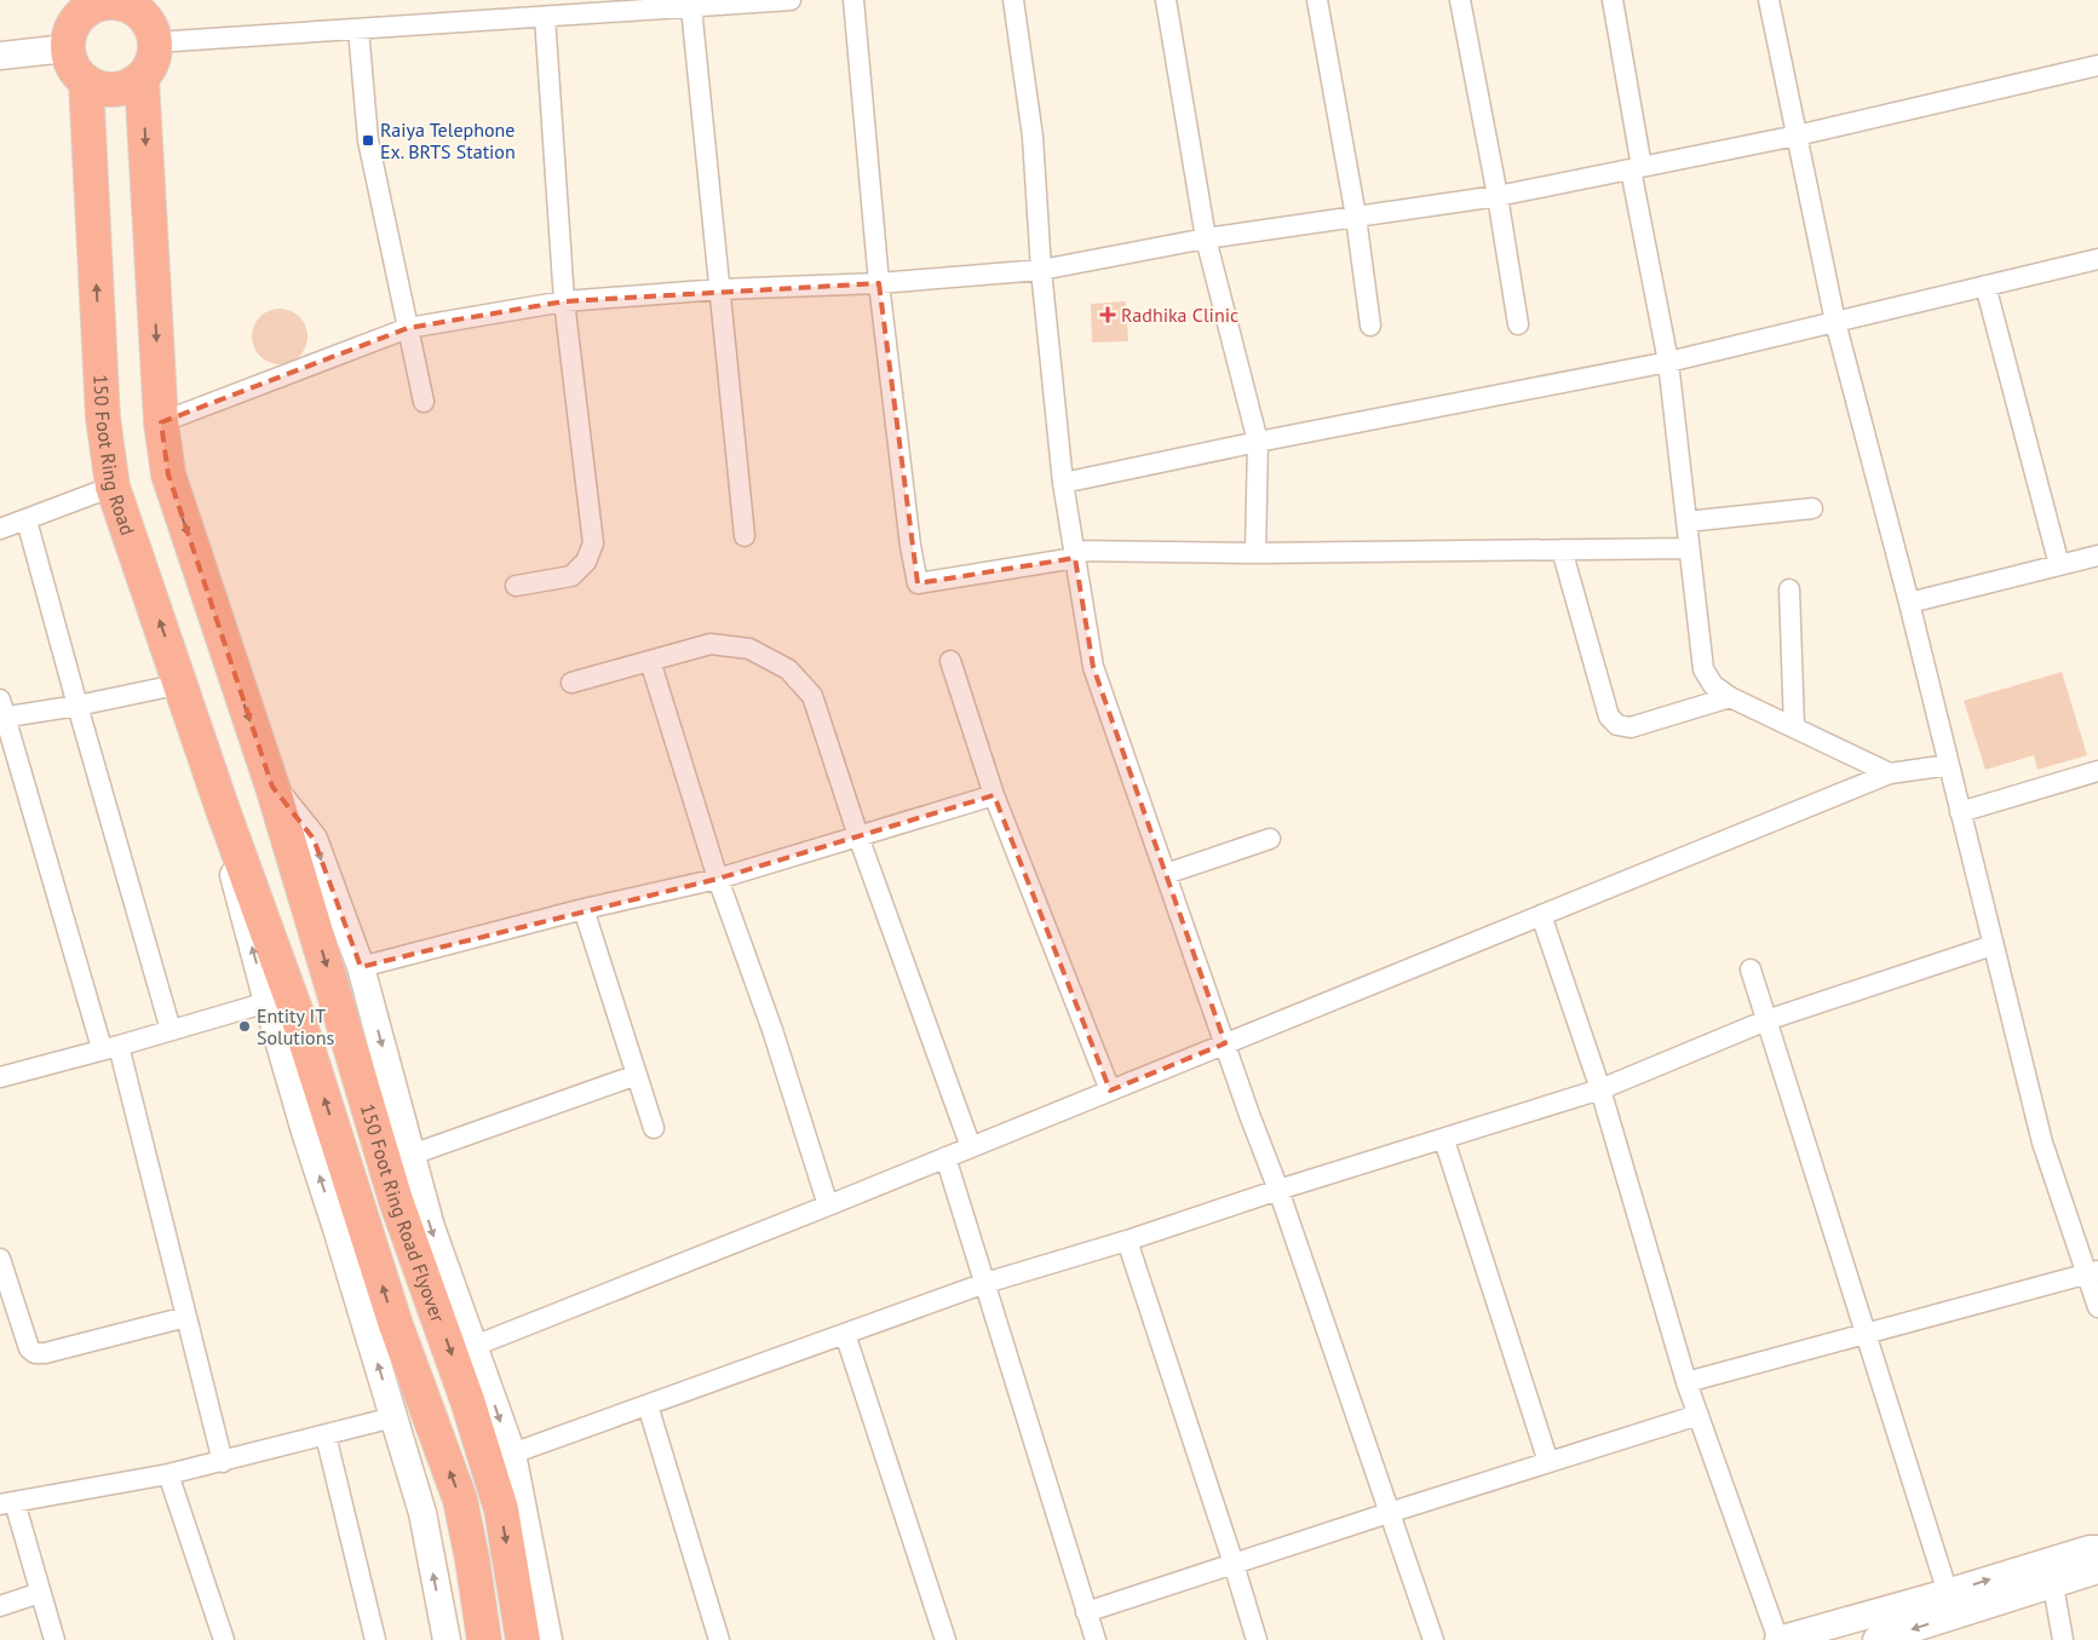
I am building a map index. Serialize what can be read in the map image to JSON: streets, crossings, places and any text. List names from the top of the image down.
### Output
{
  "streets": {
    "highway": ["150 Foot Ring Road", "150 Foot Ring Road Flyover"]
  },
  "crossings": [
    ["150 Foot Ring Road", "150 Foot Ring Road Flyover"]
  ],
  "places": {
    "transit": ["Raiya Telephone Ex. BRTS Station"],
    "health": ["Radhika Clinic"],
    "other": ["Entity IT Solutions"]
  }
}
